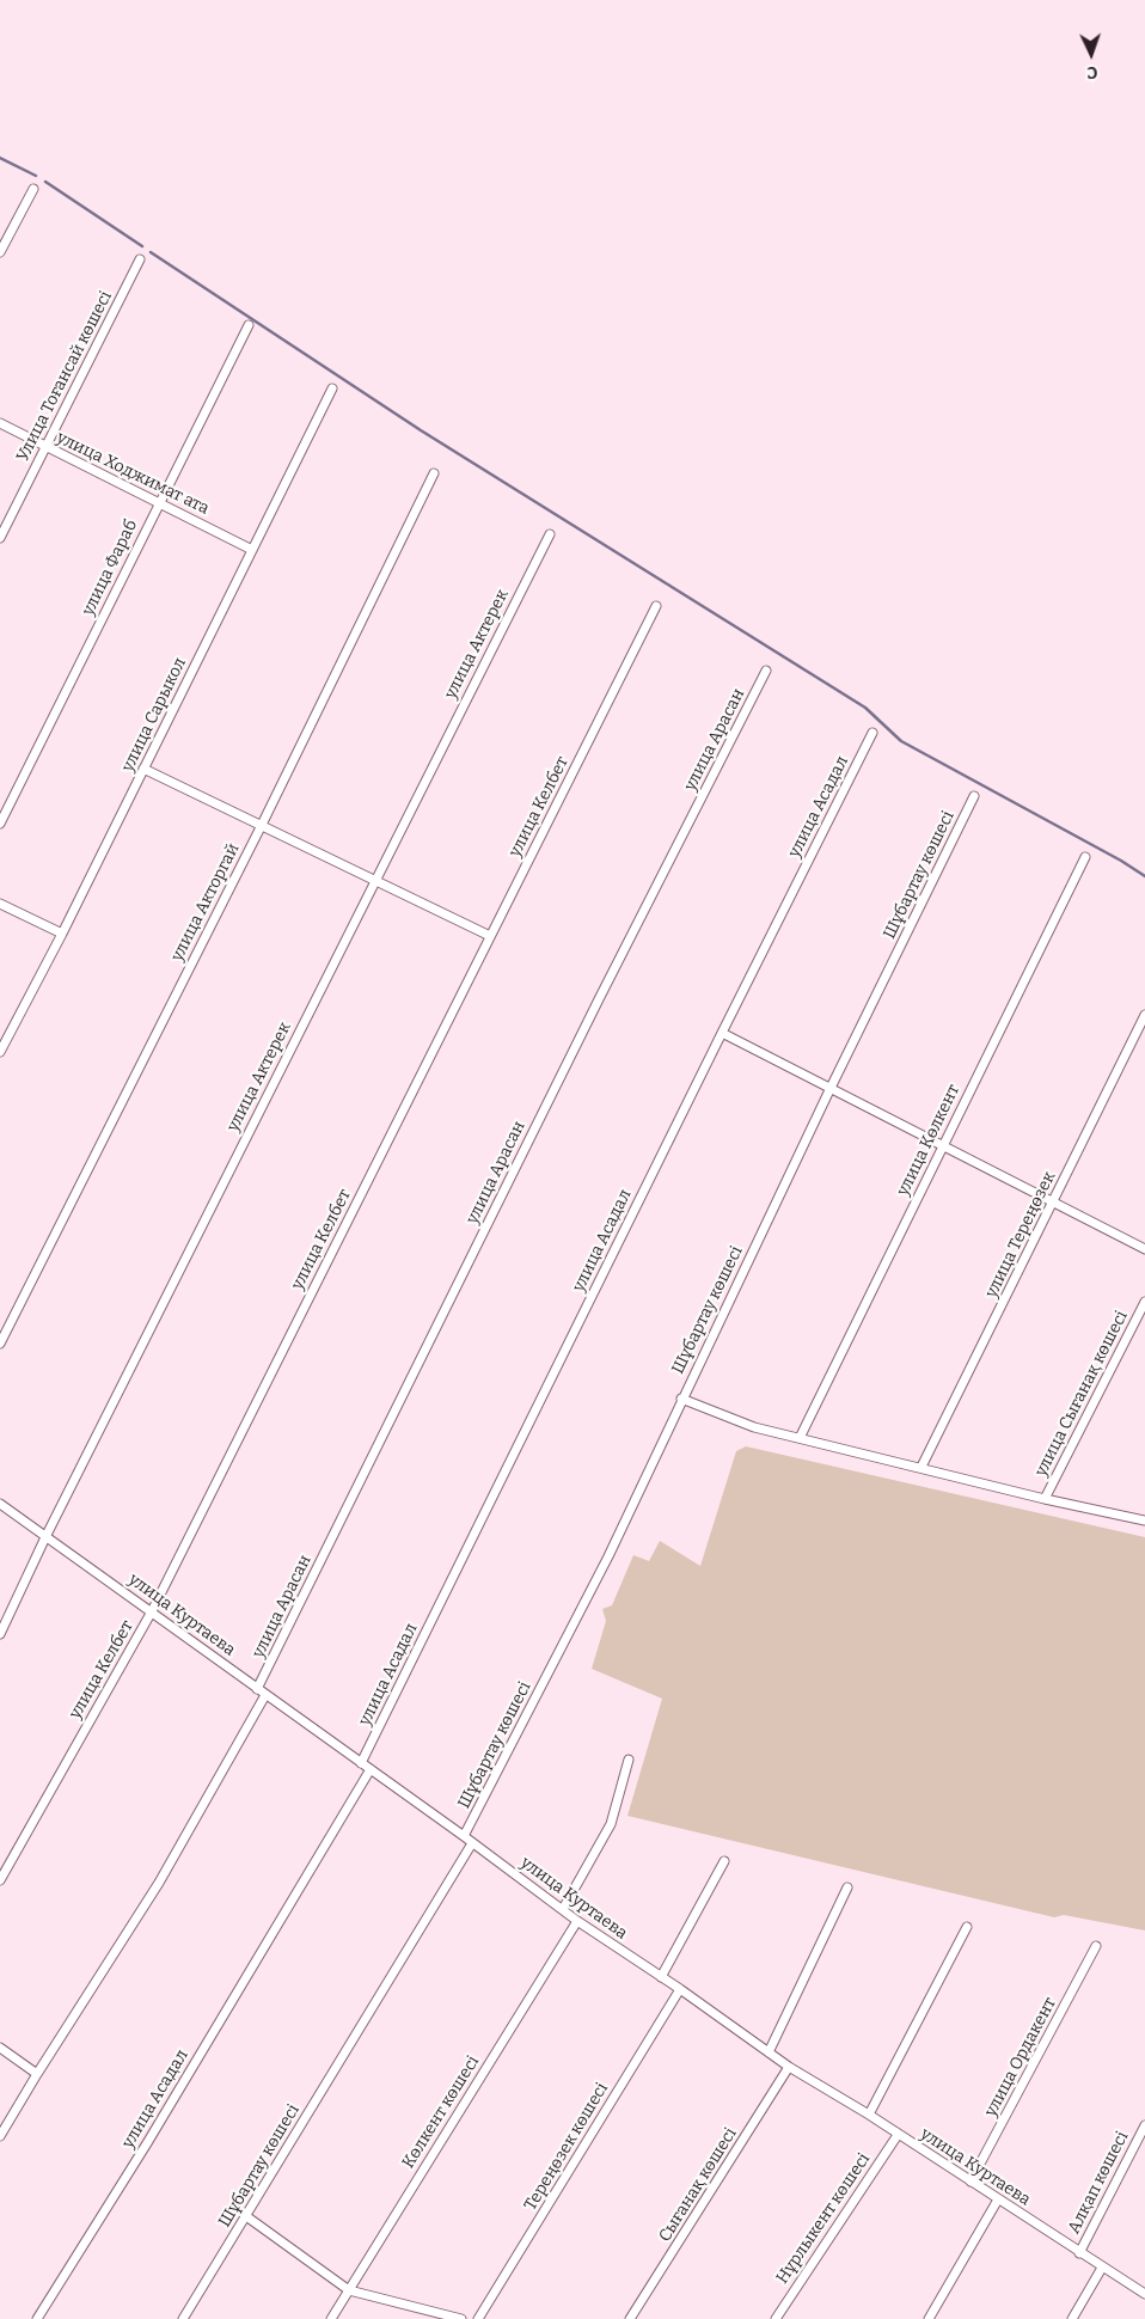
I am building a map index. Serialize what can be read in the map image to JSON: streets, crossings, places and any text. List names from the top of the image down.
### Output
{
  "streets": {
    "street": [
      "Улица Тоғансай көшесі",
      "улица Ходжимат ата",
      "улица Фараб",
      "улица Актерек",
      "улица Сарыкол",
      "улица Арасан",
      "улица Келбет",
      "улица Асадал",
      "Шұбартау көшесі",
      "улица Акторгай",
      "улица Көлкент",
      "улица Тереңөзек",
      "улица Сығанақ көшесі",
      "улица Куртаева",
      "улица Ордакент",
      "Көлкент көшесі",
      "Тереңөзек көшесі",
      "Алқап көшесі",
      "Сығанақ көшесі",
      "Нұрлыкент көшесі"
    ]
  },
  "crossings": [
    ["Улица Тоғансай көшесі", "улица Ходжимат ата"],
    ["улица Ходжимат ата", "улица Фараб"],
    ["улица Ходжимат ата", "улица Сарыкол"],
    ["улица Актерек", "улица Куртаева"],
    ["улица Арасан", "улица Куртаева"],
    ["улица Келбет", "улица Куртаева"],
    ["улица Асадал", "улица Куртаева"],
    ["Шұбартау көшесі", "улица Куртаева"],
    ["улица Куртаева", "улица Ордакент"],
    ["улица Куртаева", "Көлкент көшесі"],
    ["улица Куртаева", "Тереңөзек көшесі"],
    ["улица Куртаева", "Алқап көшесі"],
    ["улица Куртаева", "Сығанақ көшесі"],
    ["улица Куртаева", "Нұрлыкент көшесі"]
  ],
  "north": "bottom"
}
